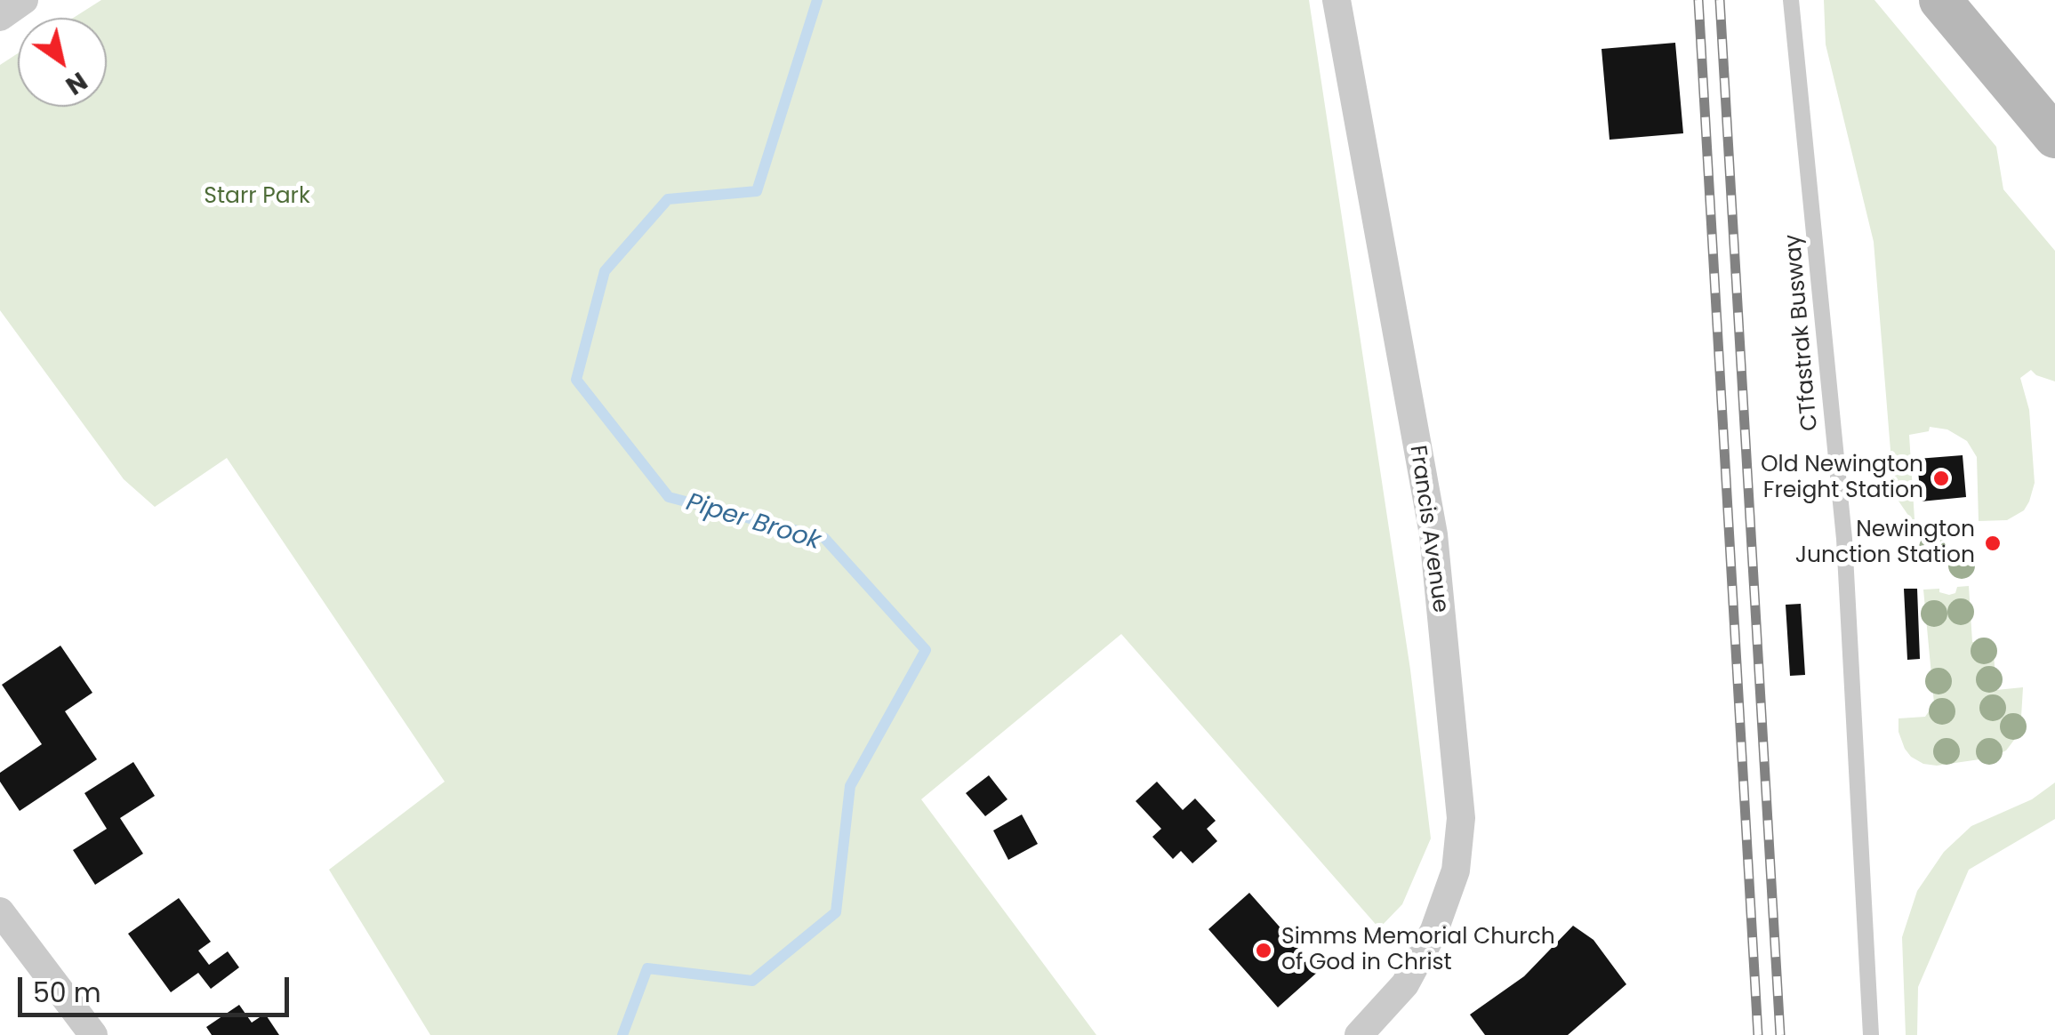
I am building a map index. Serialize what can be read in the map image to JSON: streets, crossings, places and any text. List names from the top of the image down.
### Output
{
  "streets": {
    "street": ["Francis Avenue"],
    "lane": ["CTfastrak Busway"]
  },
  "water": ["Piper Brook"],
  "parks": ["Starr Park"],
  "places": ["Old Newington Freight Station", "Newington Junction Station", "Simms Memorial Church of God in Christ"],
  "scale_bar": "50 m",
  "north": "bottom right"
}
